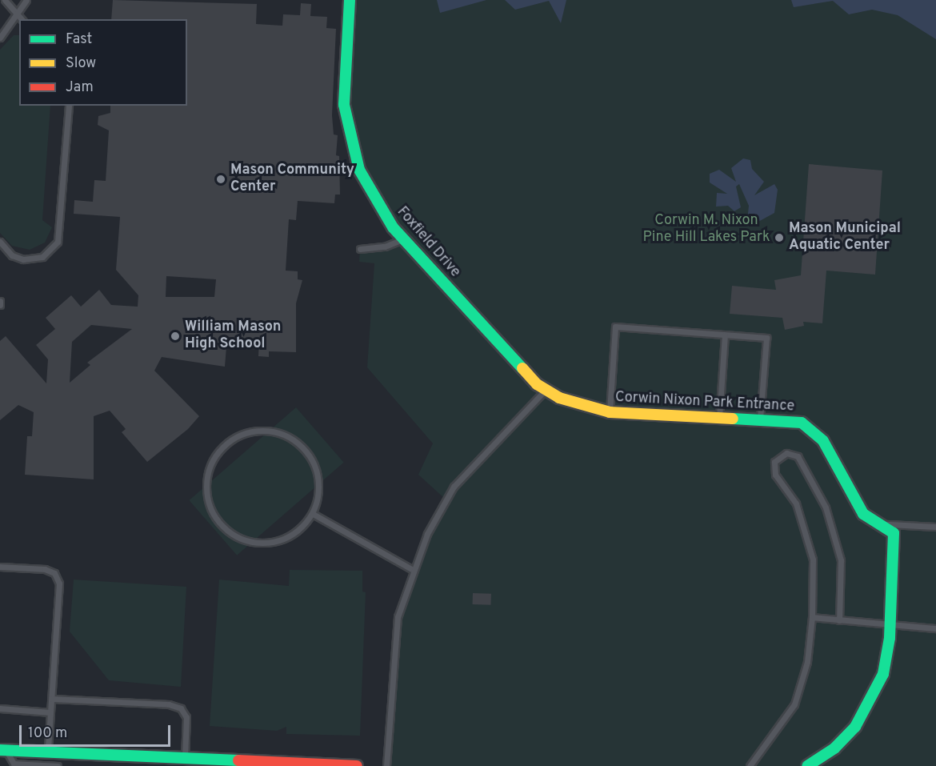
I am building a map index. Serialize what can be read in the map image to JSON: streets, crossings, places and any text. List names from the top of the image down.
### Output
{
  "streets": {
    "street": ["Foxfield Drive", "Corwin Nixon Park Entrance"]
  },
  "crossings": [
    ["Foxfield Drive", "Corwin Nixon Park Entrance"]
  ],
  "parks": ["Corwin M. Nixon Pine Hill Lakes Park"],
  "places": ["Mason Community Center", "Mason Municipal Aquatic Center", "William Mason High School"],
  "legend": ["Fast", "Slow", "Jam"],
  "scale_bar": "100 m"
}
